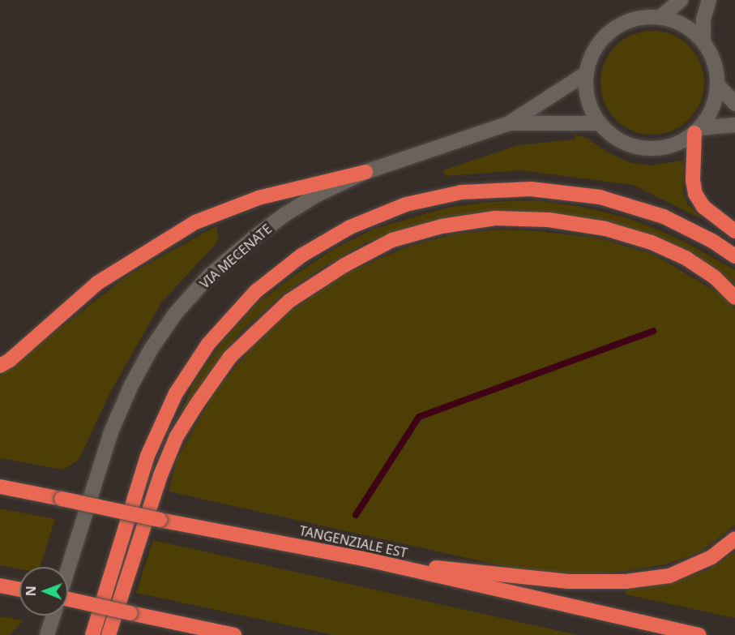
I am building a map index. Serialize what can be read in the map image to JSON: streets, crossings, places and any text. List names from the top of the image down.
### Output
{
  "streets": {
    "highway": ["TANGENZIALE EST"],
    "street": ["VIA MECENATE"]
  },
  "north": "left"
}
